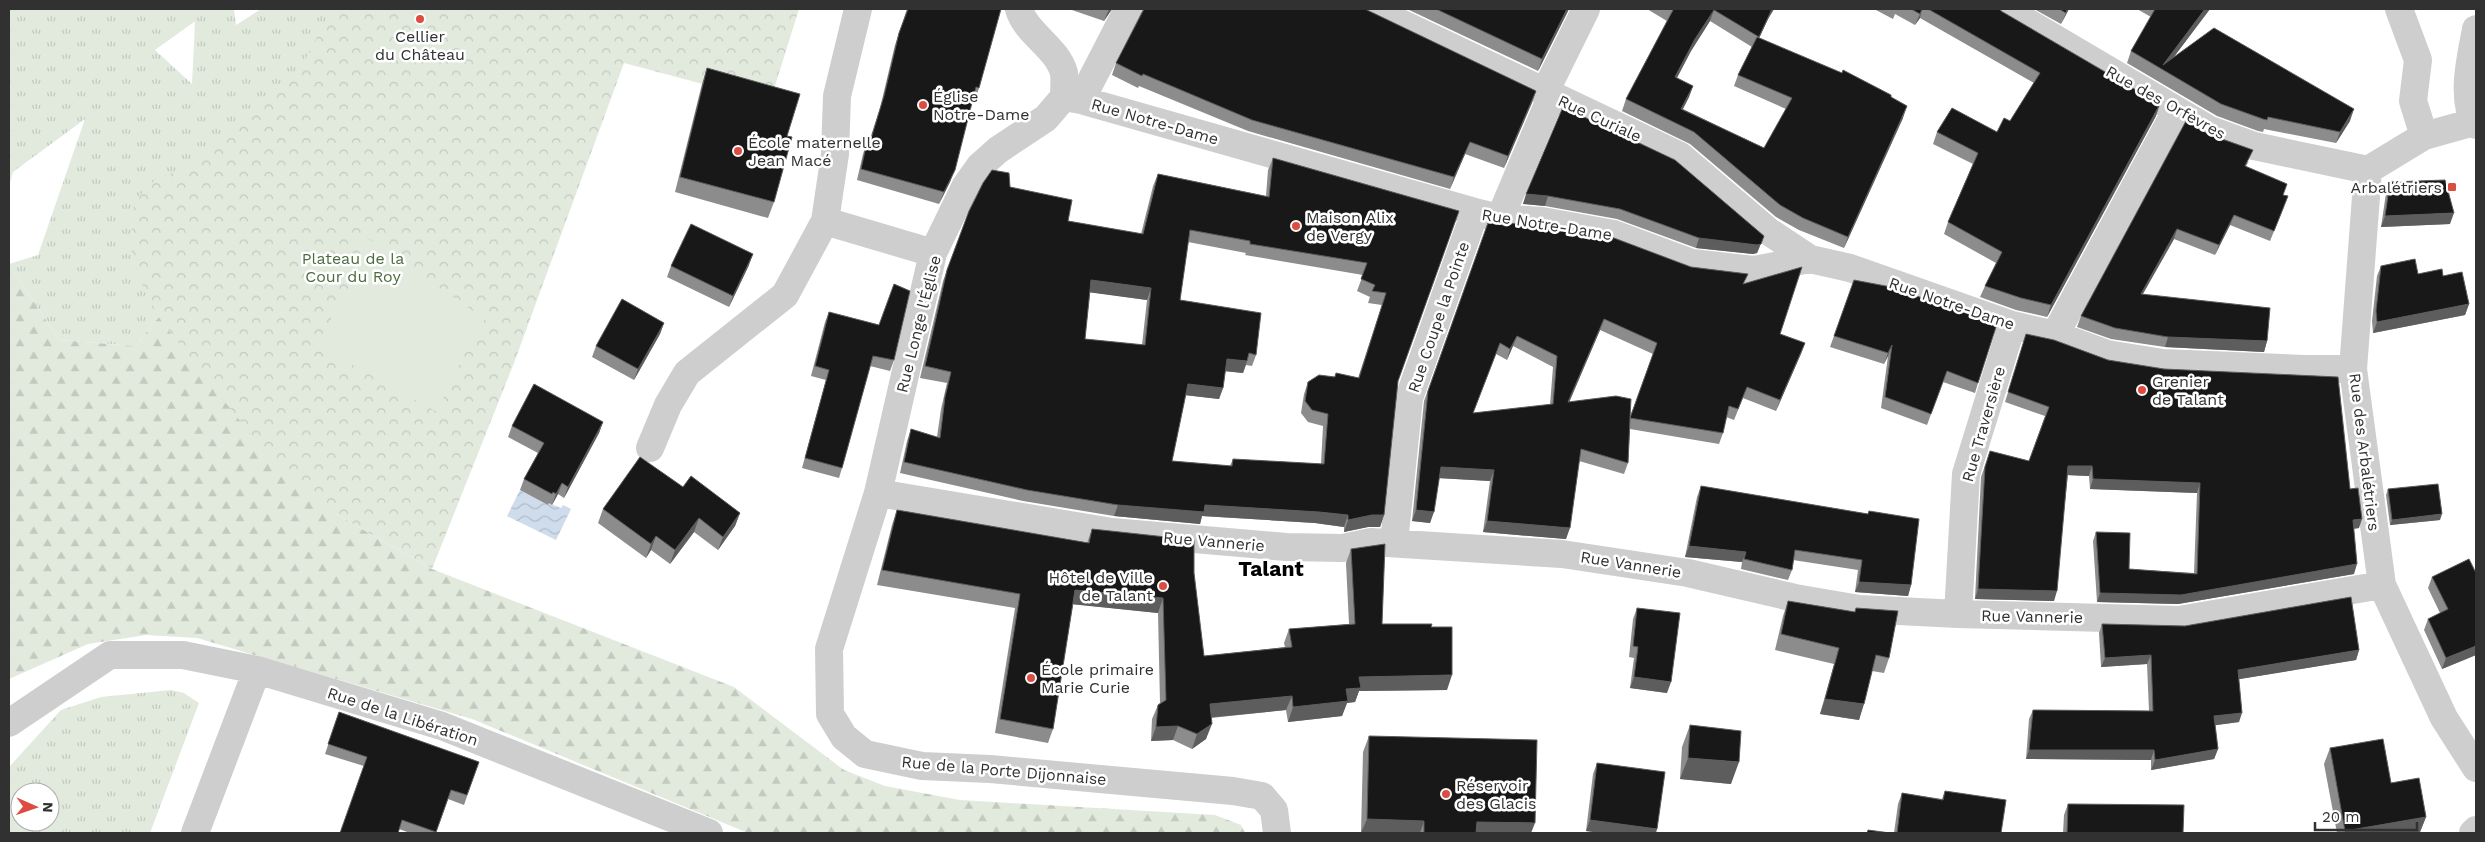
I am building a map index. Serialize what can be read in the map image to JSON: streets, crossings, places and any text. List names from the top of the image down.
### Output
{
  "streets": {
    "street": [
      "Rue des Orfèvres",
      "Rue Curiale",
      "Rue Notre-Dame",
      "Rue Coupe la Pointe",
      "Rue Longe l'Église",
      "Rue Traversière",
      "Rue des Arbalétriers",
      "Rue Vannerie",
      "Rue de la Libération",
      "Rue de la Porte Dijonnaise"
    ]
  },
  "crossings": [
    ["Rue des Orfèvres", "Rue des Arbalétriers"],
    ["Rue Curiale", "Rue Notre-Dame"],
    ["Rue Curiale", "Rue Coupe la Pointe"],
    ["Rue Notre-Dame", "Rue Coupe la Pointe"],
    ["Rue Notre-Dame", "Rue Longe l'Église"],
    ["Rue Notre-Dame", "Rue Traversière"],
    ["Rue Notre-Dame", "Rue des Arbalétriers"],
    ["Rue Coupe la Pointe", "Rue Vannerie"],
    ["Rue Longe l'Église", "Rue Vannerie"],
    ["Rue Longe l'Église", "Rue de la Porte Dijonnaise"],
    ["Rue Traversière", "Rue Vannerie"],
    ["Rue des Arbalétriers", "Rue Vannerie"],
    ["Rue Vannerie", "Rue de la Porte Dijonnaise"]
  ],
  "districts": ["Talant"],
  "parks": ["Plateau de la Cour du Roy"],
  "places": {
    "other": [
      "Cellier du Château",
      "Église Notre-Dame",
      "École maternelle Jean Macé",
      "Maison Alix de Vergy",
      "Grenier de Talant",
      "Hôtel de Ville de Talant",
      "École primaire Marie Curie",
      "Réservoir des Glacis"
    ],
    "transit": ["Arbalétriers"]
  },
  "scale_bar": "20 m",
  "north": "right"
}
